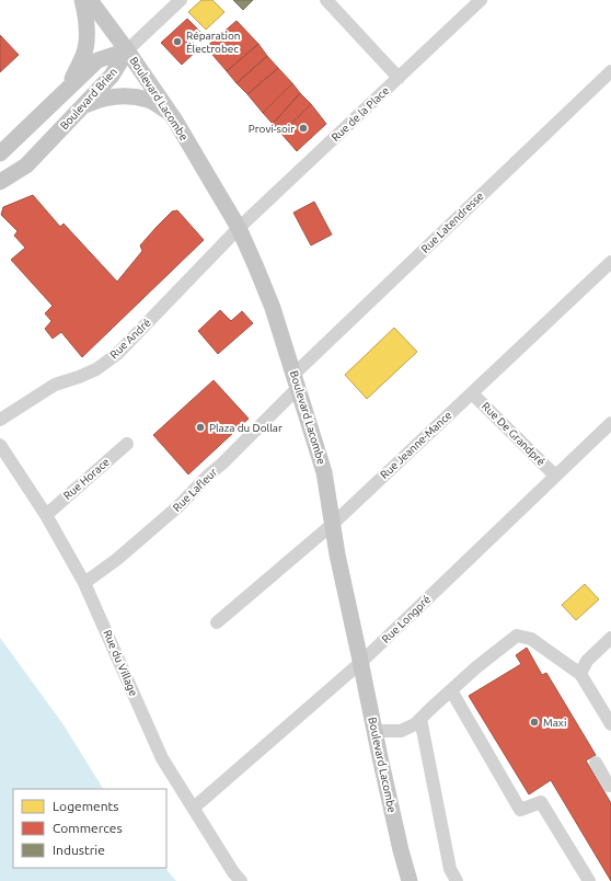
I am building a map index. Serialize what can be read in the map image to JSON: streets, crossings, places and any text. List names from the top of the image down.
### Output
{
  "streets": {
    "main road": ["Boulevard Brien", "Boulevard Lacombe"],
    "street": [
      "Rue de la Place",
      "Rue Latendresse",
      "Rue André",
      "Rue De Grandpré",
      "Rue Jeanne-Mance",
      "Rue Horace",
      "Rue Lafleur",
      "Rue Longpré",
      "Rue du Village"
    ]
  },
  "crossings": [
    ["Boulevard Brien", "Boulevard Lacombe"],
    ["Boulevard Lacombe", "Rue de la Place"],
    ["Boulevard Lacombe", "Rue Latendresse"],
    ["Boulevard Lacombe", "Rue André"],
    ["Boulevard Lacombe", "Rue Jeanne-Mance"],
    ["Boulevard Lacombe", "Rue Lafleur"],
    ["Boulevard Lacombe", "Rue Longpré"],
    ["Rue de la Place", "Rue André"],
    ["Rue Latendresse", "Rue Lafleur"],
    ["Rue De Grandpré", "Rue Jeanne-Mance"],
    ["Rue De Grandpré", "Rue Longpré"],
    ["Rue Horace", "Rue du Village"],
    ["Rue Lafleur", "Rue du Village"],
    ["Rue Longpré", "Rue du Village"]
  ],
  "places": [
    "Réparation Électrobec",
    "Provi-soir",
    "Plaza du Dollar",
    "Maxi"
  ],
  "legend": ["Logements", "Commerces", "Industrie"]
}
